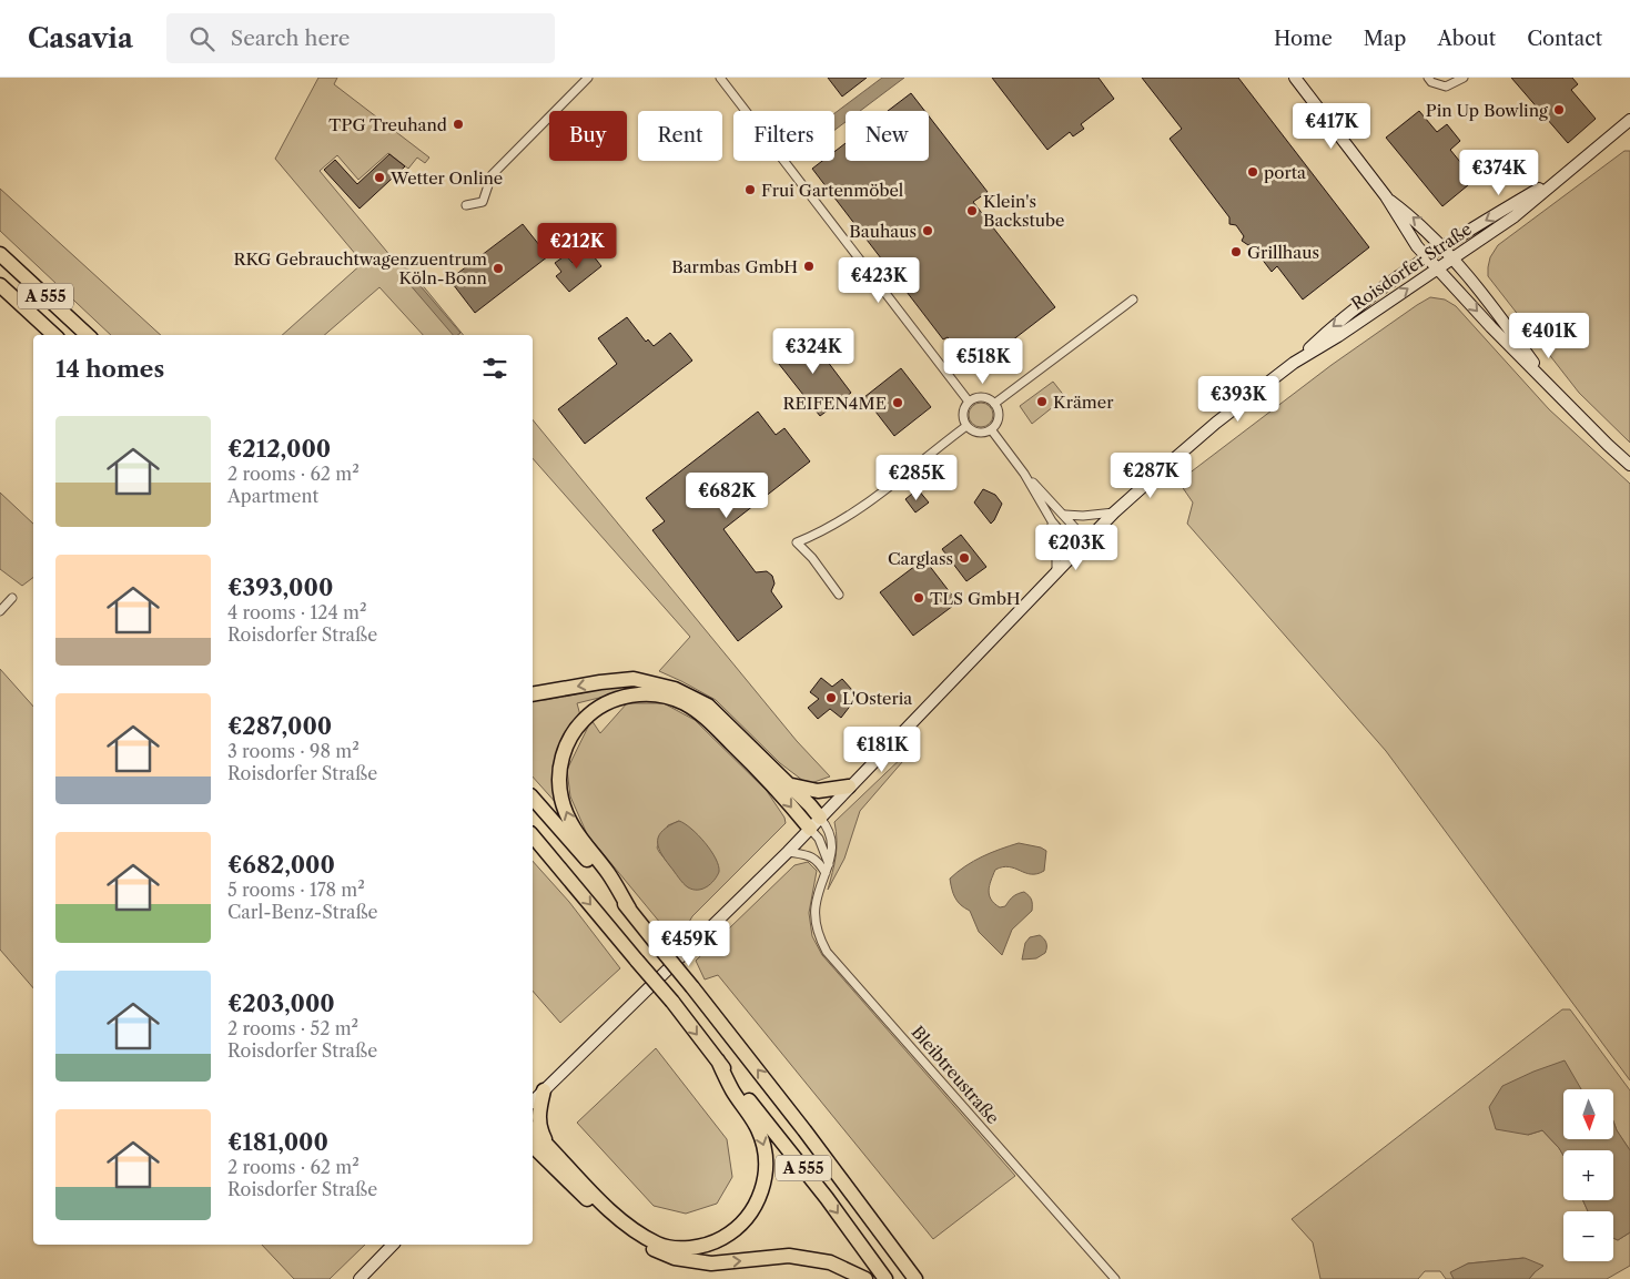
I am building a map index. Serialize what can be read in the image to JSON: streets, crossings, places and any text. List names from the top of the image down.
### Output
{
  "streets": {
    "highway": ["A 555"],
    "main road": ["Roisdorfer Straße"],
    "street": ["Bleibtreustraße"]
  },
  "crossings": [
    ["Roisdorfer Straße", "Bleibtreustraße"]
  ],
  "places": [
    "Pin Up Bowling",
    "TPG Treuhand",
    "porta",
    "Wetter Online",
    "Frui Gartenmöbel",
    "Klein's Backstube",
    "Bauhaus",
    "Grillhaus",
    "Barmbas GmbH",
    "RKG Gebrauchtwagenzuentrum Köln-Bonn",
    "Krämer",
    "REIFEN4ME",
    "Carglass",
    "TLS GmbH",
    "L'Osteria"
  ],
  "north": "bottom",
  "page": {
    "header": "Casavia",
    "search": "Search here",
    "nav": [
      "Home",
      "Map",
      "About",
      "Contact"
    ],
    "price": [
      "€417K",
      "€374K",
      "€212K",
      "€423K",
      "€401K",
      "€324K",
      "€518K",
      "€393K",
      "€287K",
      "€285K",
      "€682K",
      "€203K",
      "€181K",
      "€459K"
    ],
    "chip": [
      "Buy",
      "Rent",
      "Filters",
      "New"
    ],
    "heading": "14 homes",
    "list": [
      {
        "name": "€212,000",
        "note": "2 rooms · 62 m² · Apartment"
      },
      {
        "name": "€393,000",
        "note": "4 rooms · 124 m² · Roisdorfer Straße"
      },
      {
        "name": "€287,000",
        "note": "3 rooms · 98 m² · Roisdorfer Straße"
      },
      {
        "name": "€682,000",
        "note": "5 rooms · 178 m² · Carl-Benz-Straße"
      },
      {
        "name": "€203,000",
        "note": "2 rooms · 52 m² · Roisdorfer Straße"
      },
      {
        "name": "€181,000",
        "note": "2 rooms · 62 m² · Roisdorfer Straße"
      }
    ],
    "map_buttons": ["+", "−"]
  }
}
